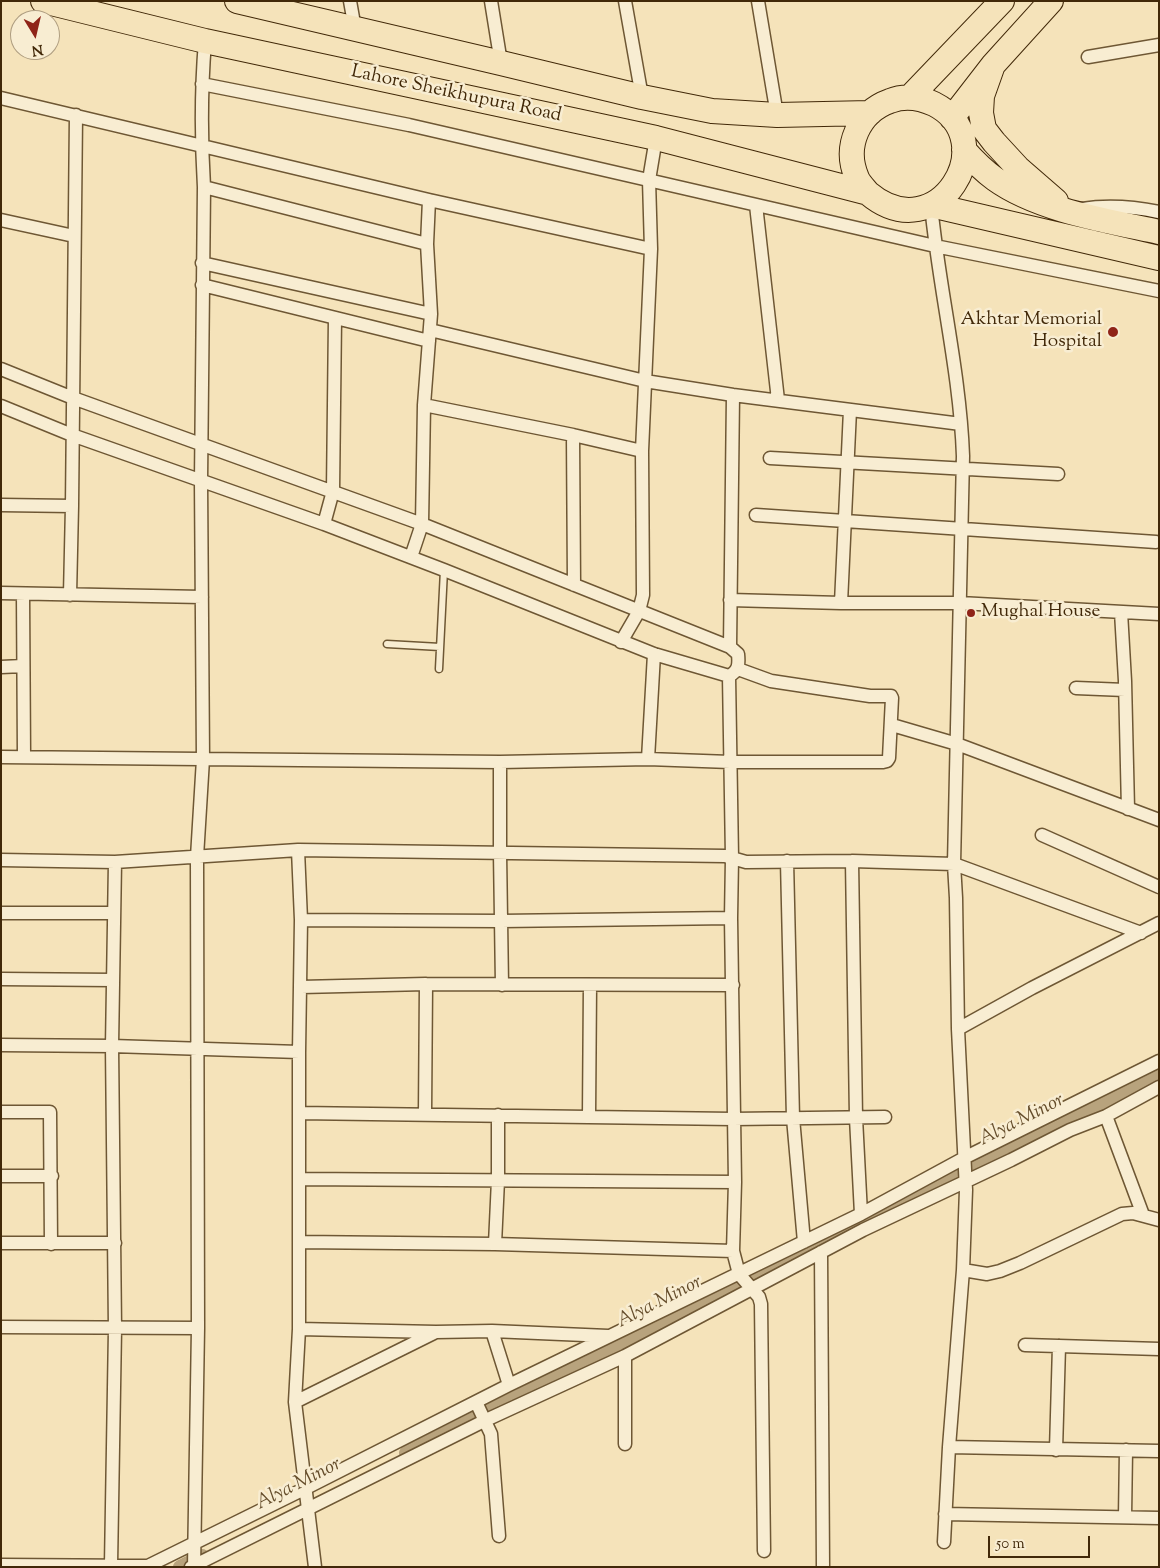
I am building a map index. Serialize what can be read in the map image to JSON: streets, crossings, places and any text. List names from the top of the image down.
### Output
{
  "streets": {
    "highway": ["Lahore Sheikhupura Road"]
  },
  "water": ["Alya Minor"],
  "places": ["Akhtar Memorial Hospital", "Mughal House"],
  "scale_bar": "50 m",
  "north": "bottom"
}
